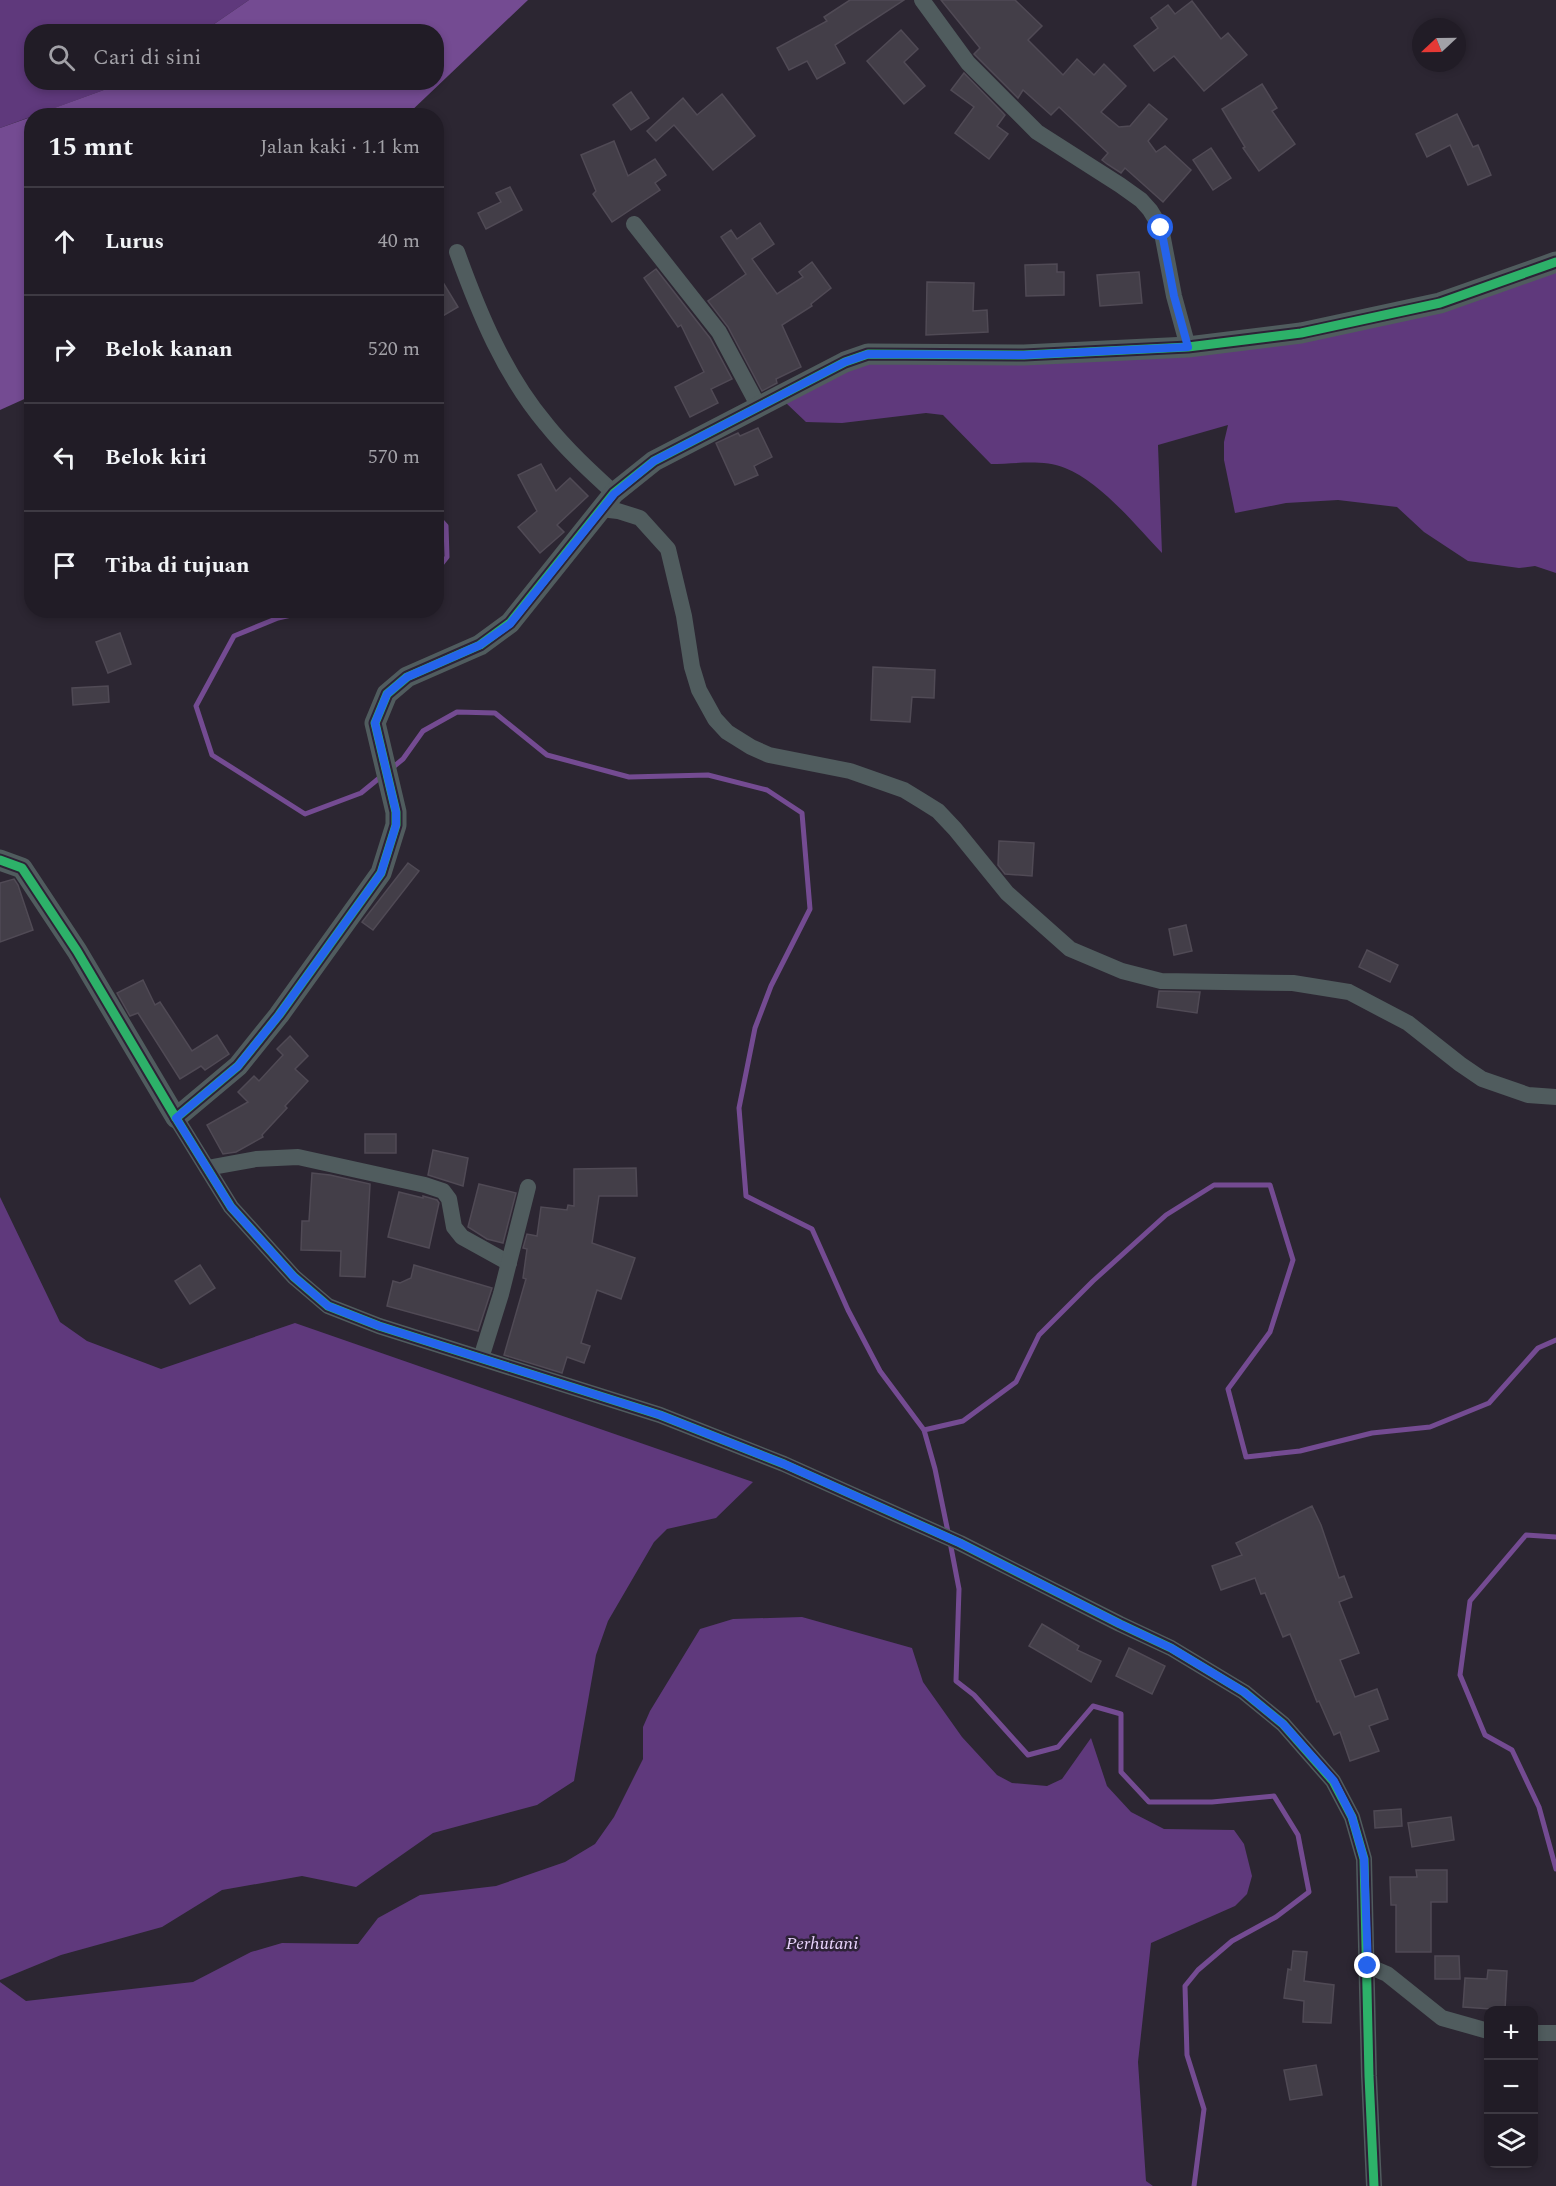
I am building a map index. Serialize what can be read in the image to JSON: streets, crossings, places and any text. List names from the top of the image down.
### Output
{
  "parks": ["Perhutani"],
  "north": "left",
  "page": {
    "search": "Cari di sini",
    "heading": ["15 mnt", "Jalan kaki · 1.1 km"],
    "list": [
      ["Lurus", "40 m"],
      ["Belok kanan", "520 m"],
      ["Belok kiri", "570 m"],
      "Tiba di tujuan"
    ],
    "map_buttons": ["+", "−"]
  }
}
